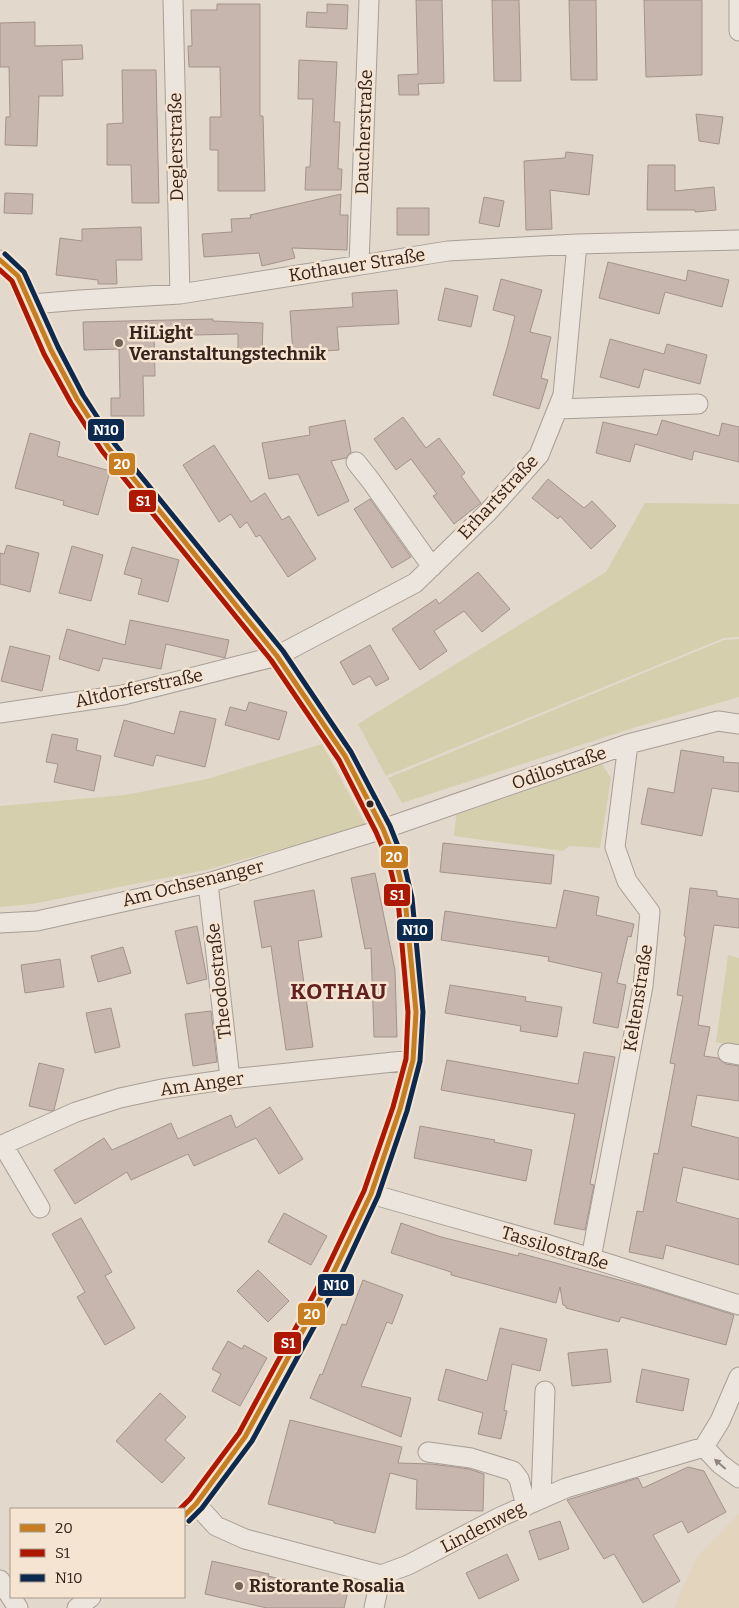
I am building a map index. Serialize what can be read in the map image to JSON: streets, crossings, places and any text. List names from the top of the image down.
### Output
{
  "streets": {
    "street": [
      "Daucherstraße",
      "Deglerstraße",
      "Kothauer Straße",
      "Erhartstraße",
      "Altdorferstraße",
      "Odilostraße",
      "Am Ochsenanger",
      "Theodostraße",
      "Keltenstraße",
      "Am Anger",
      "Tassilostraße",
      "Lindenweg"
    ]
  },
  "crossings": [
    ["Daucherstraße", "Kothauer Straße"],
    ["Deglerstraße", "Kothauer Straße"],
    ["Kothauer Straße", "Erhartstraße"],
    ["Erhartstraße", "Altdorferstraße"],
    ["Odilostraße", "Am Ochsenanger"],
    ["Odilostraße", "Keltenstraße"],
    ["Am Ochsenanger", "Theodostraße"],
    ["Theodostraße", "Am Anger"],
    ["Keltenstraße", "Tassilostraße"]
  ],
  "districts": ["KOTHAU"],
  "places": ["HiLight Veranstaltungstechnik", "Ristorante Rosalia"],
  "lines": ["transit line N10", "transit line 20", "transit line S1"],
  "legend": ["20", "S1", "N10"]
}
